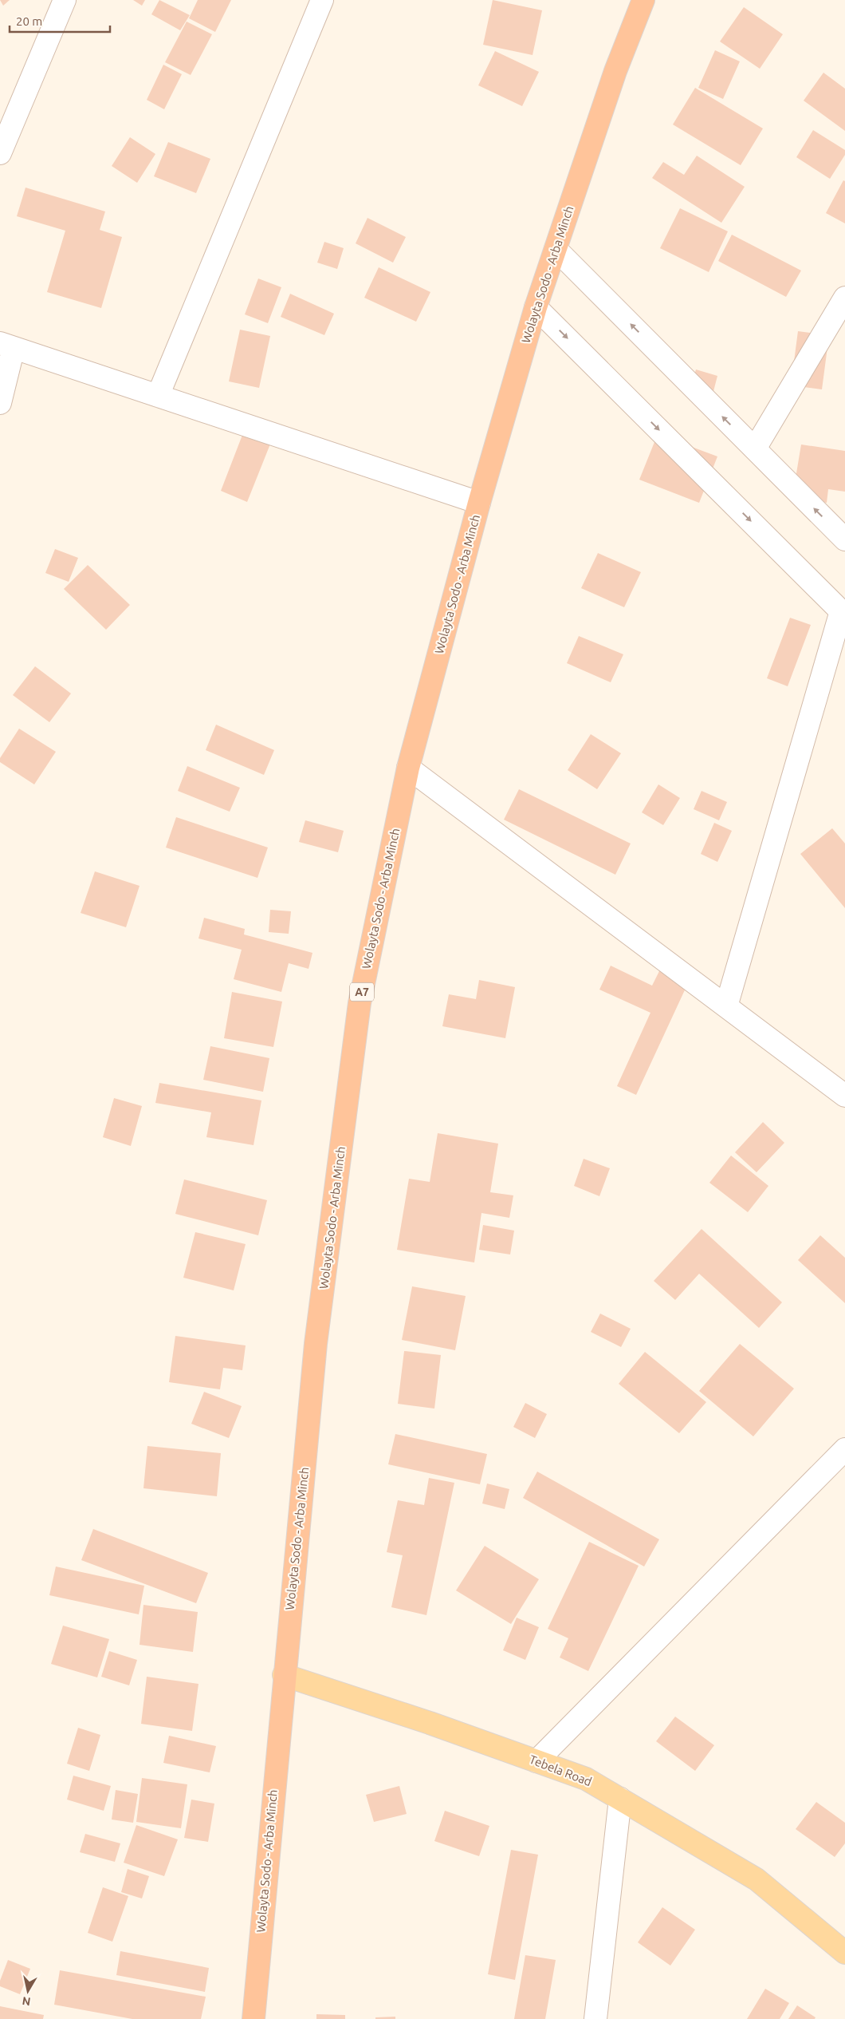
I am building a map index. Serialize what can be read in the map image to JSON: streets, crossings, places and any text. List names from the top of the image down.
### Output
{
  "streets": {
    "highway": ["Wolayta Sodo - Arba Minch", "A7"],
    "main road": ["Tebela Road"]
  },
  "crossings": [
    ["Wolayta Sodo - Arba Minch", "Tebela Road"]
  ],
  "scale_bar": "20 m",
  "north": "bottom"
}
